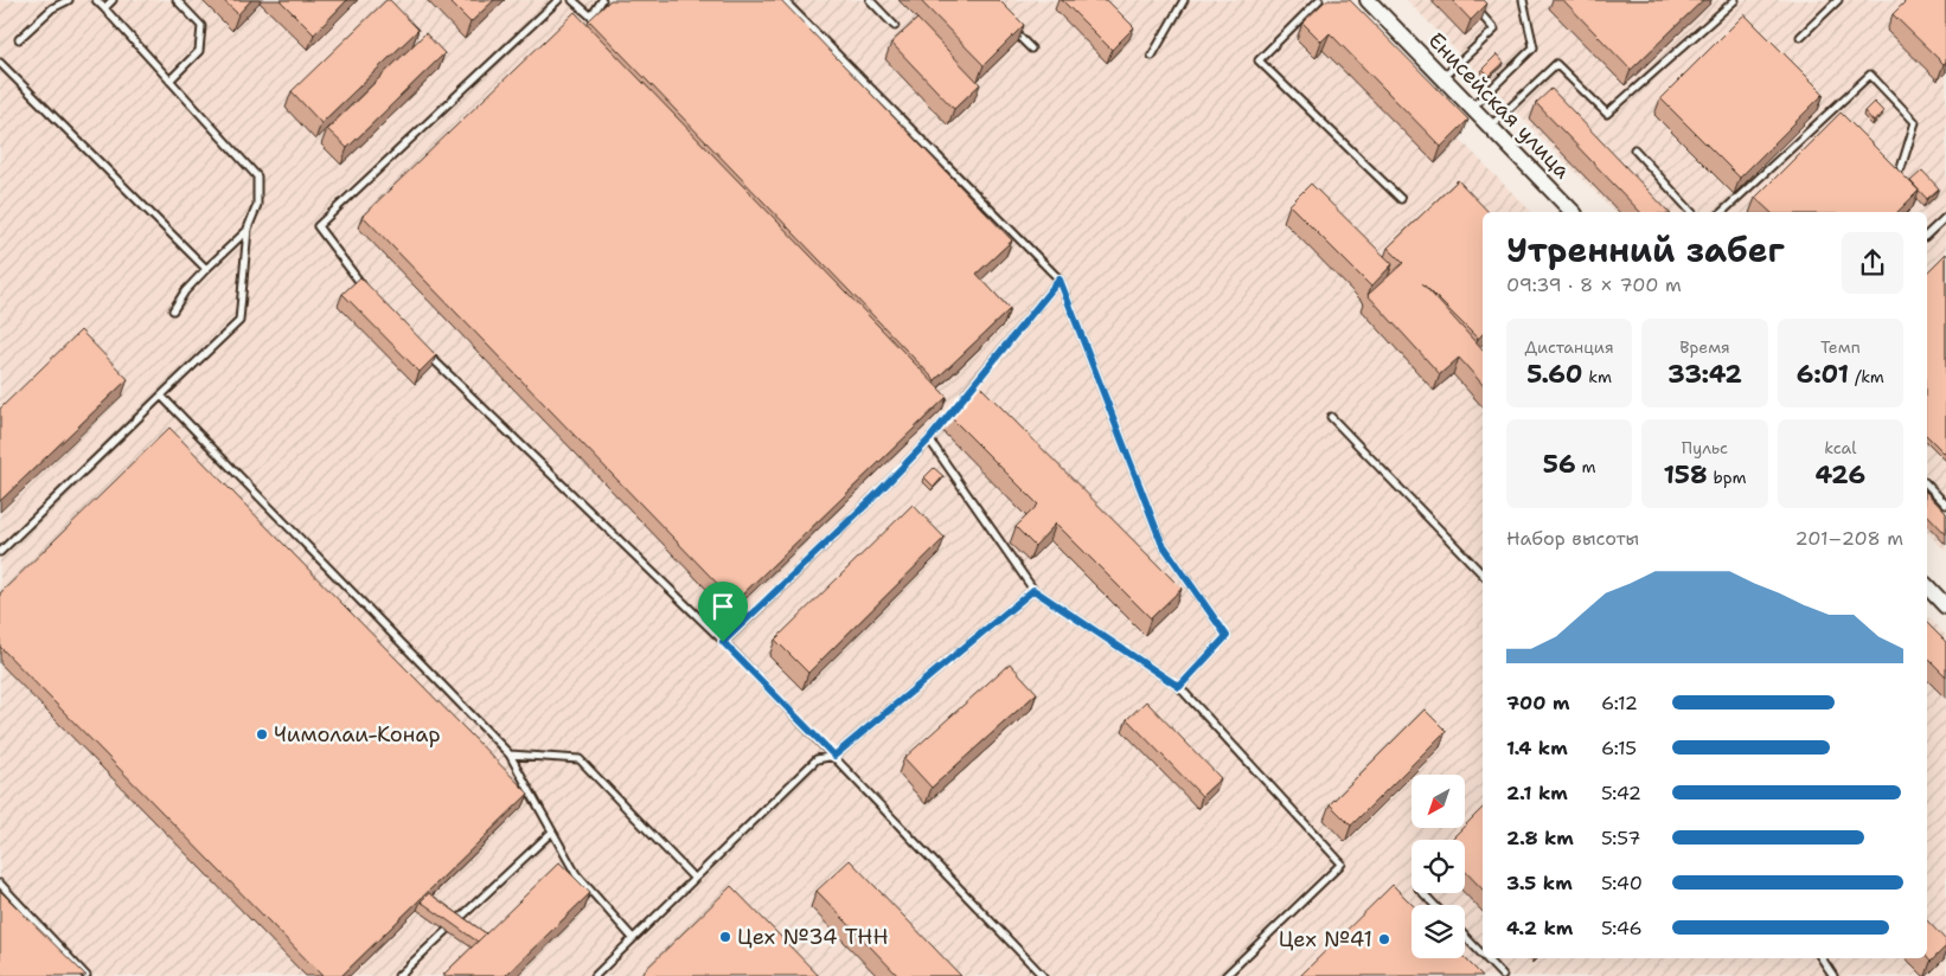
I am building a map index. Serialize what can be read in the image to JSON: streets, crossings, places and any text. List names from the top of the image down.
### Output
{
  "streets": {
    "street": ["Енисейская улица"]
  },
  "places": ["Чимолаи-Конар", "Цех №34 ТНН", "Цех №41"],
  "north": "bottom left",
  "page": {
    "heading": ["Утренний забег", "09:39 · 8 × 700 m"],
    "stats": [
      ["Дистанция", "5.60 km"],
      ["Время", "33:42"],
      ["Темп", "6:01 /km"],
      ["56 m"],
      ["Пульс", "158 bpm"],
      ["kcal", "426"]
    ],
    "chart": ["Набор высоты", "201–208 m"],
    "list": [
      {
        "name": "700 m",
        "note": "6:12"
      },
      {
        "name": "1.4 km",
        "note": "6:15"
      },
      {
        "name": "2.1 km",
        "note": "5:42"
      },
      {
        "name": "2.8 km",
        "note": "5:57"
      },
      {
        "name": "3.5 km",
        "note": "5:40"
      },
      {
        "name": "4.2 km",
        "note": "5:46"
      }
    ]
  }
}
